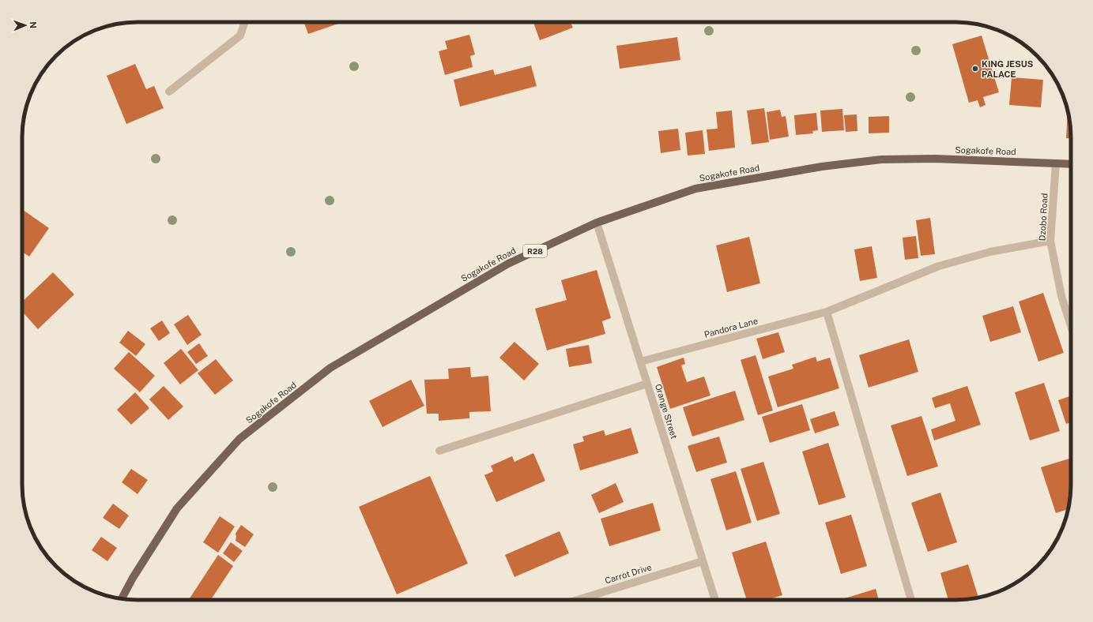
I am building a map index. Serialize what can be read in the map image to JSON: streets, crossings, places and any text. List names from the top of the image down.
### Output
{
  "streets": {
    "main road": ["Sogakofe Road", "R28"],
    "street": [
      "Dzobo Road",
      "Pandora Lane",
      "Orange Street",
      "Carrot Drive"
    ]
  },
  "crossings": [
    ["Sogakofe Road", "Dzobo Road"],
    ["Sogakofe Road", "Orange Street"],
    ["Dzobo Road", "Pandora Lane"],
    ["Pandora Lane", "Orange Street"],
    ["Orange Street", "Carrot Drive"]
  ],
  "places": ["KING JESUS PALACE"],
  "north": "right"
}
